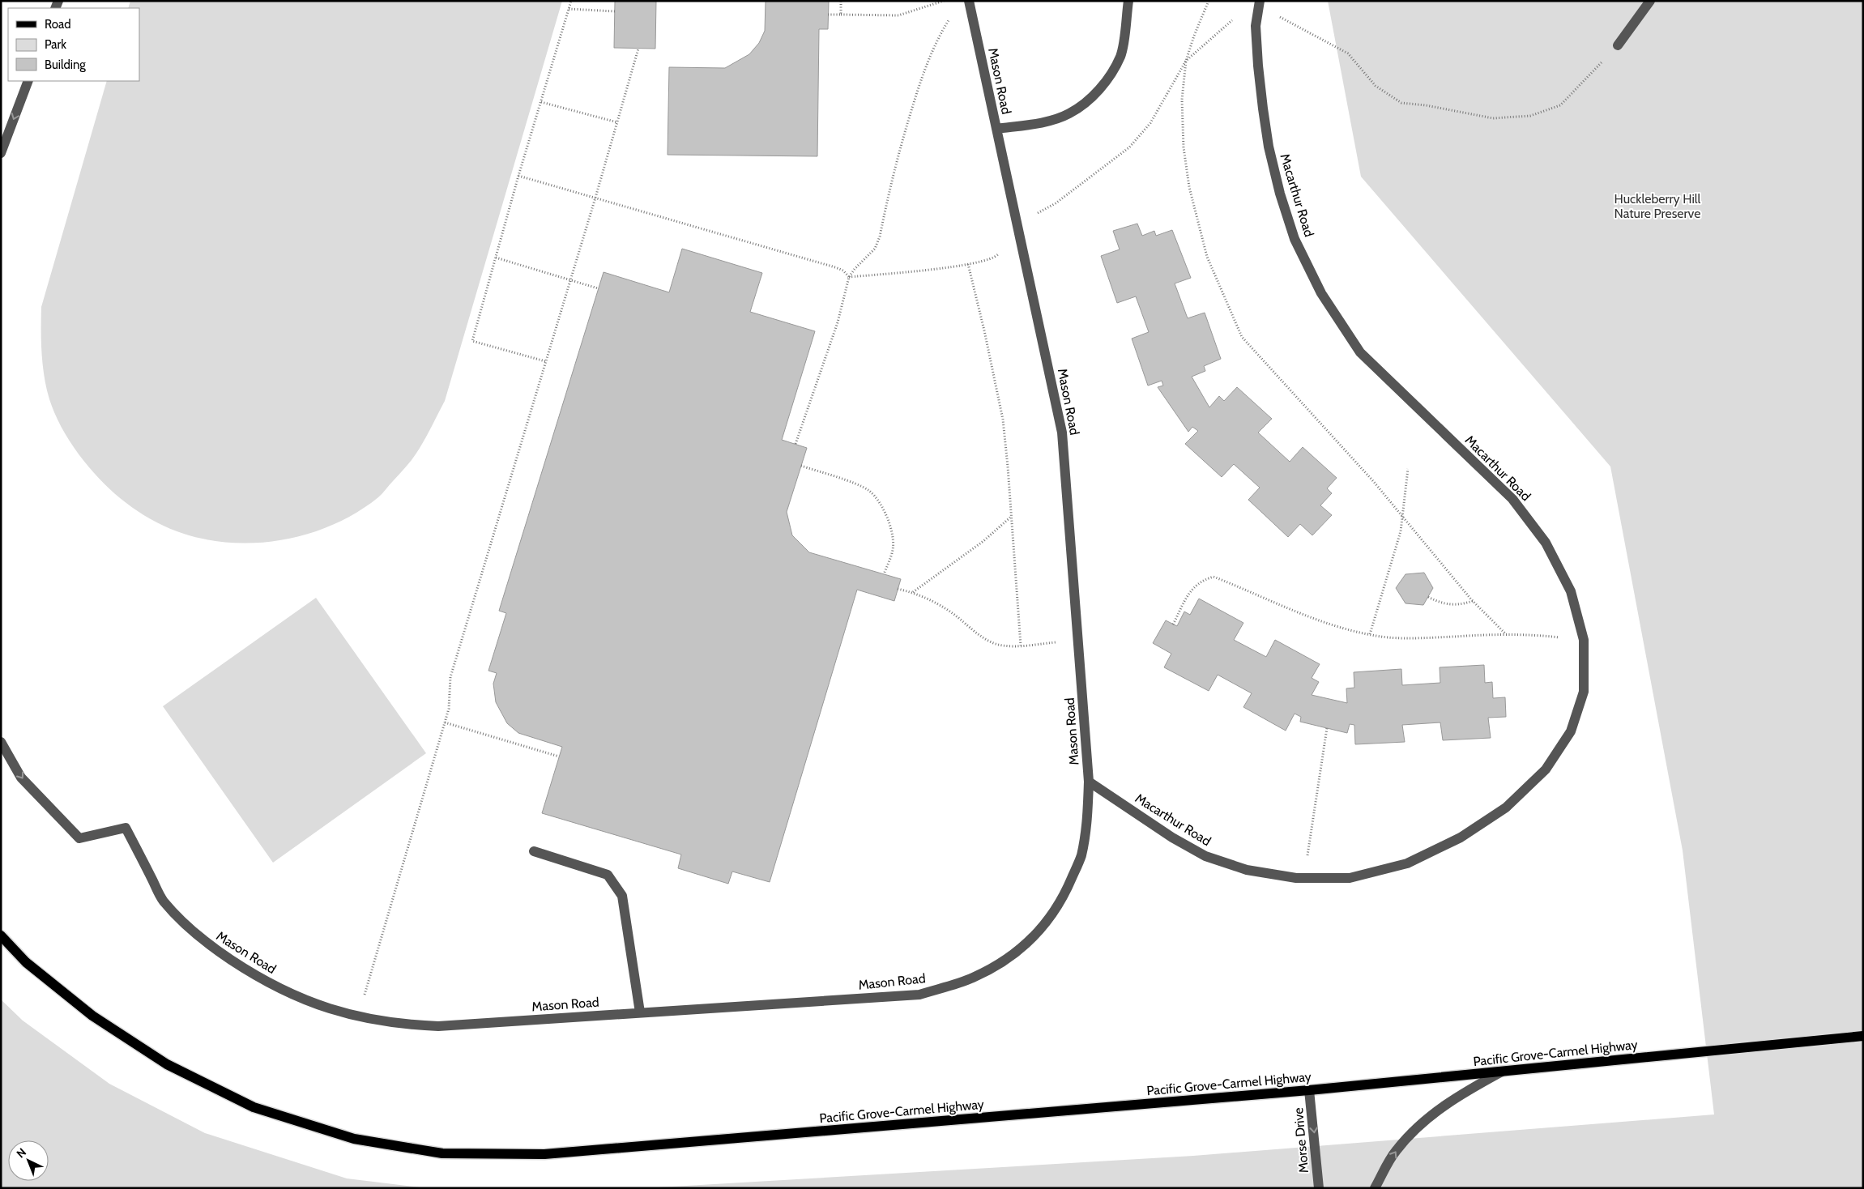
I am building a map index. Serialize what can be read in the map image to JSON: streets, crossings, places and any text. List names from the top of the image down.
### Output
{
  "streets": {
    "main road": ["Pacific Grove-Carmel Highway"],
    "street": ["Mason Road", "Macarthur Road", "Morse Drive"]
  },
  "crossings": [
    ["Mason Road", "Macarthur Road"],
    ["Pacific Grove-Carmel Highway", "Morse Drive"]
  ],
  "one_way": ["Morse Drive"],
  "parks": ["Huckleberry Hill Nature Preserve"],
  "legend": ["Road", "Park", "Building"],
  "north": "top left"
}
